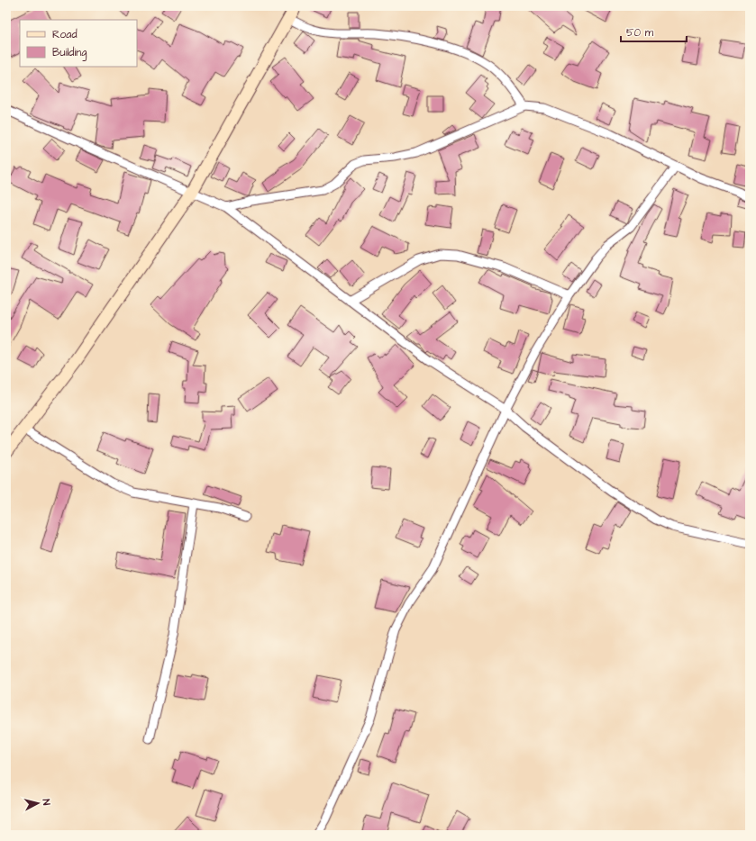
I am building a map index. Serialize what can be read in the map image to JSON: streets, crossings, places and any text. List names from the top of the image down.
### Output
{
  "legend": ["Road", "Building"],
  "scale_bar": "50 m",
  "north": "right"
}
